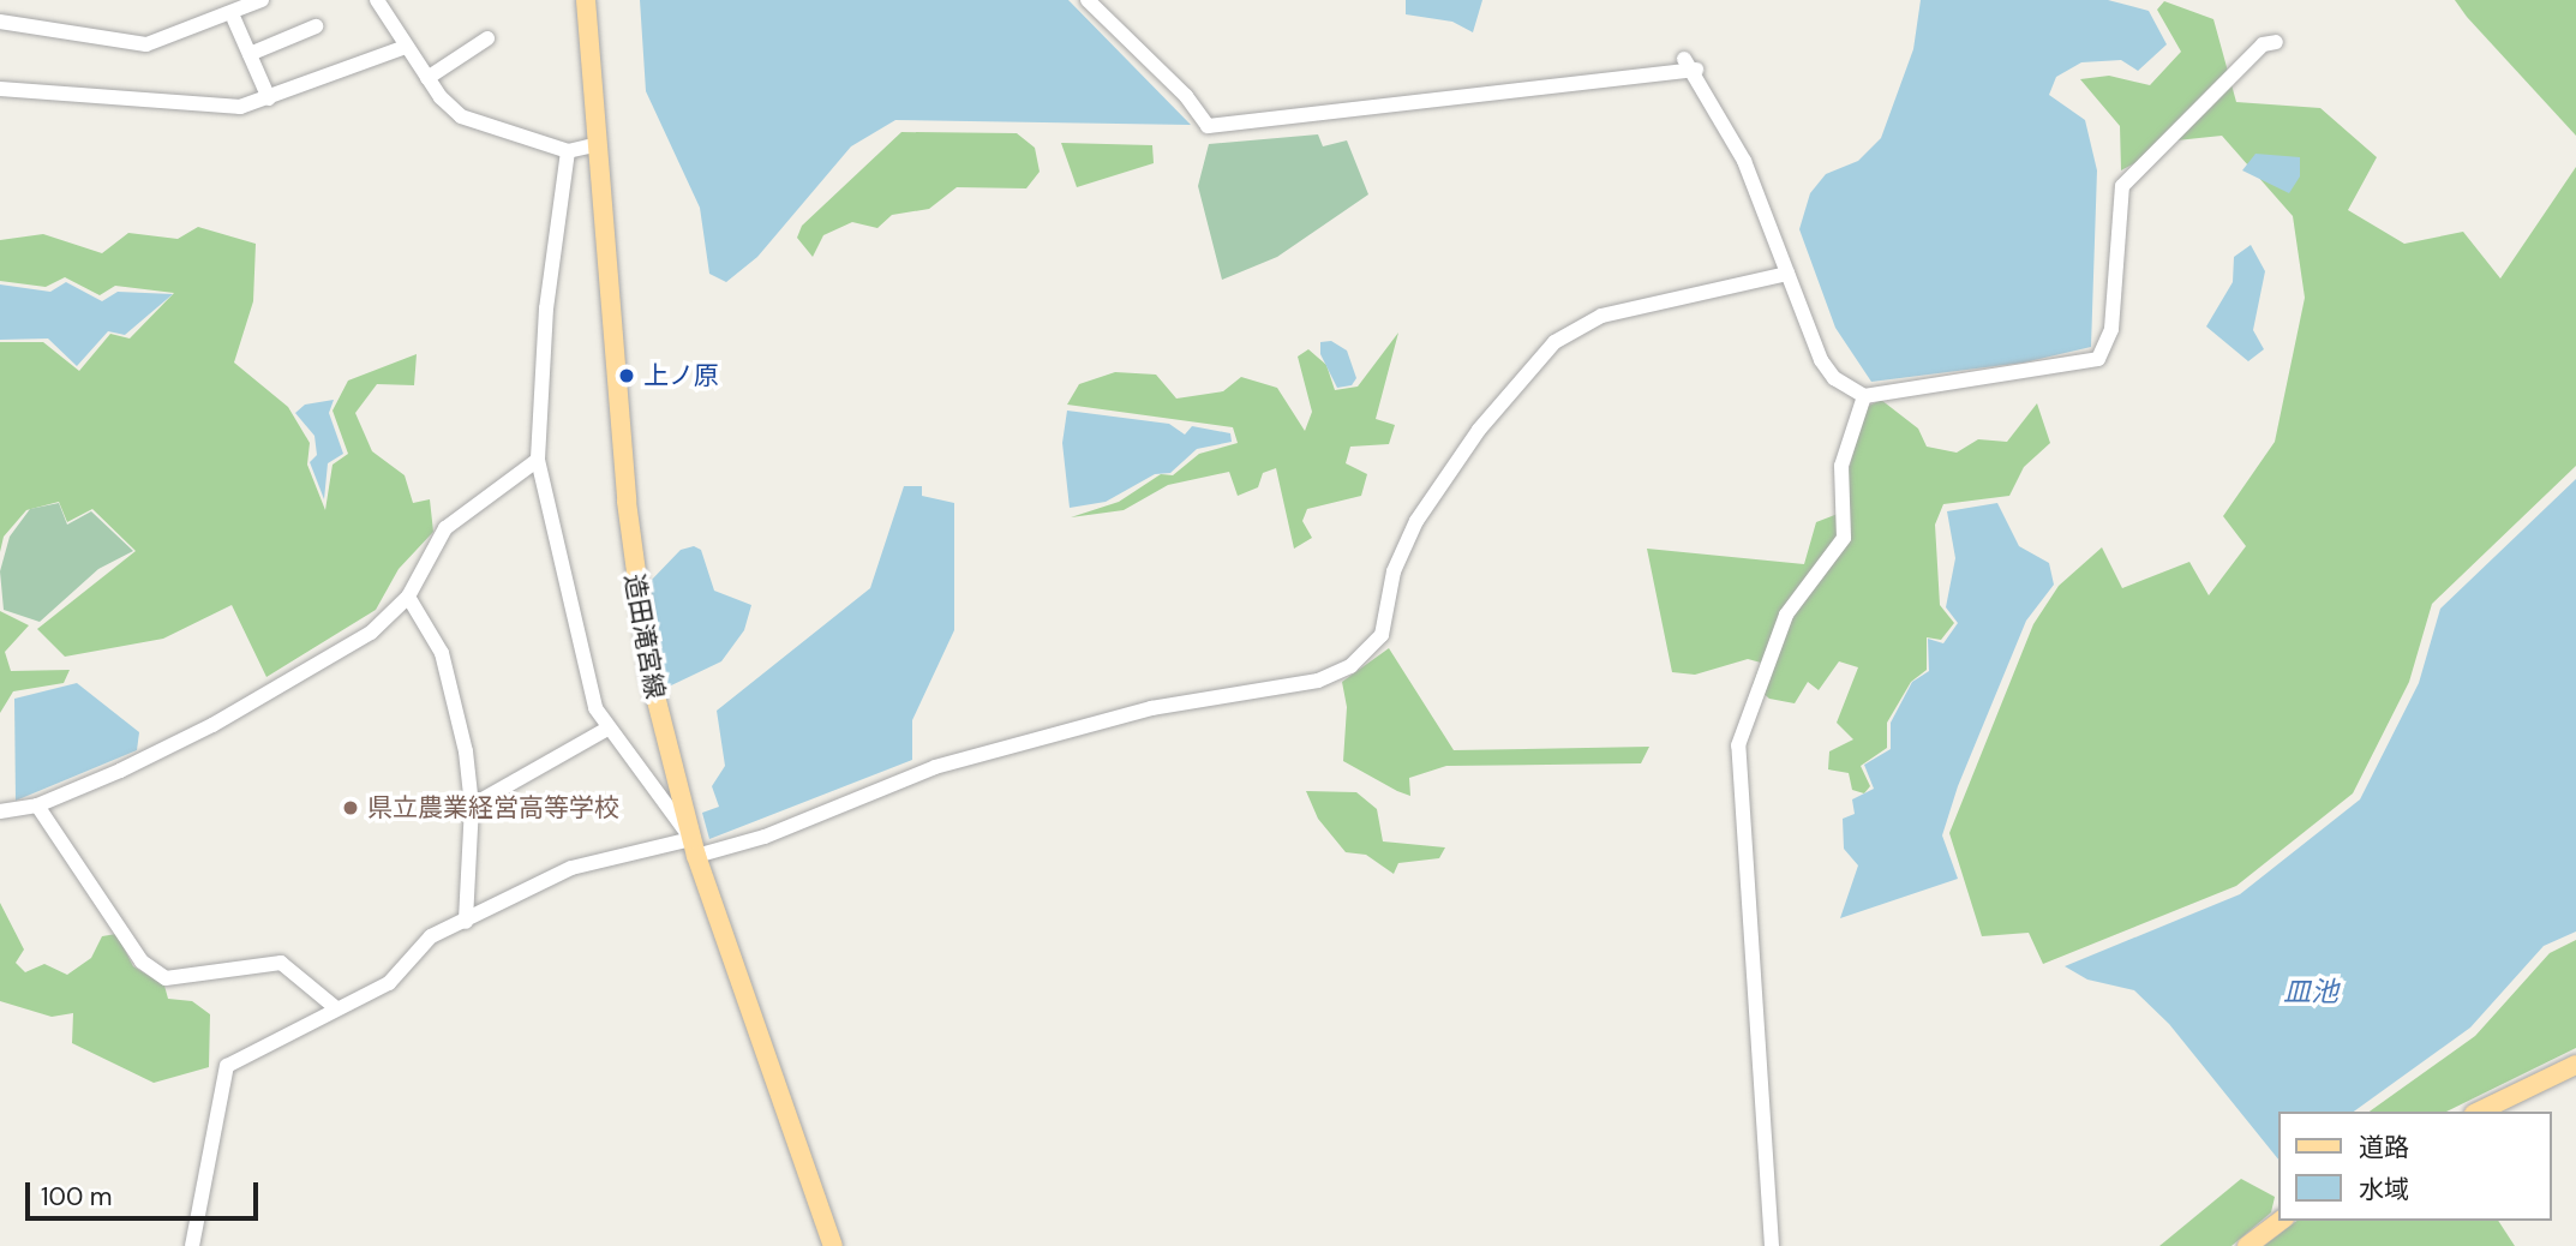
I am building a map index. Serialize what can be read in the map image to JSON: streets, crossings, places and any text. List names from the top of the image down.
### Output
{
  "streets": {
    "main road": ["造田滝宮線"]
  },
  "water": ["皿池"],
  "places": ["上ノ原", "県立農業経営高等学校"],
  "legend": ["道路", "水域"],
  "scale_bar": "100 m"
}
